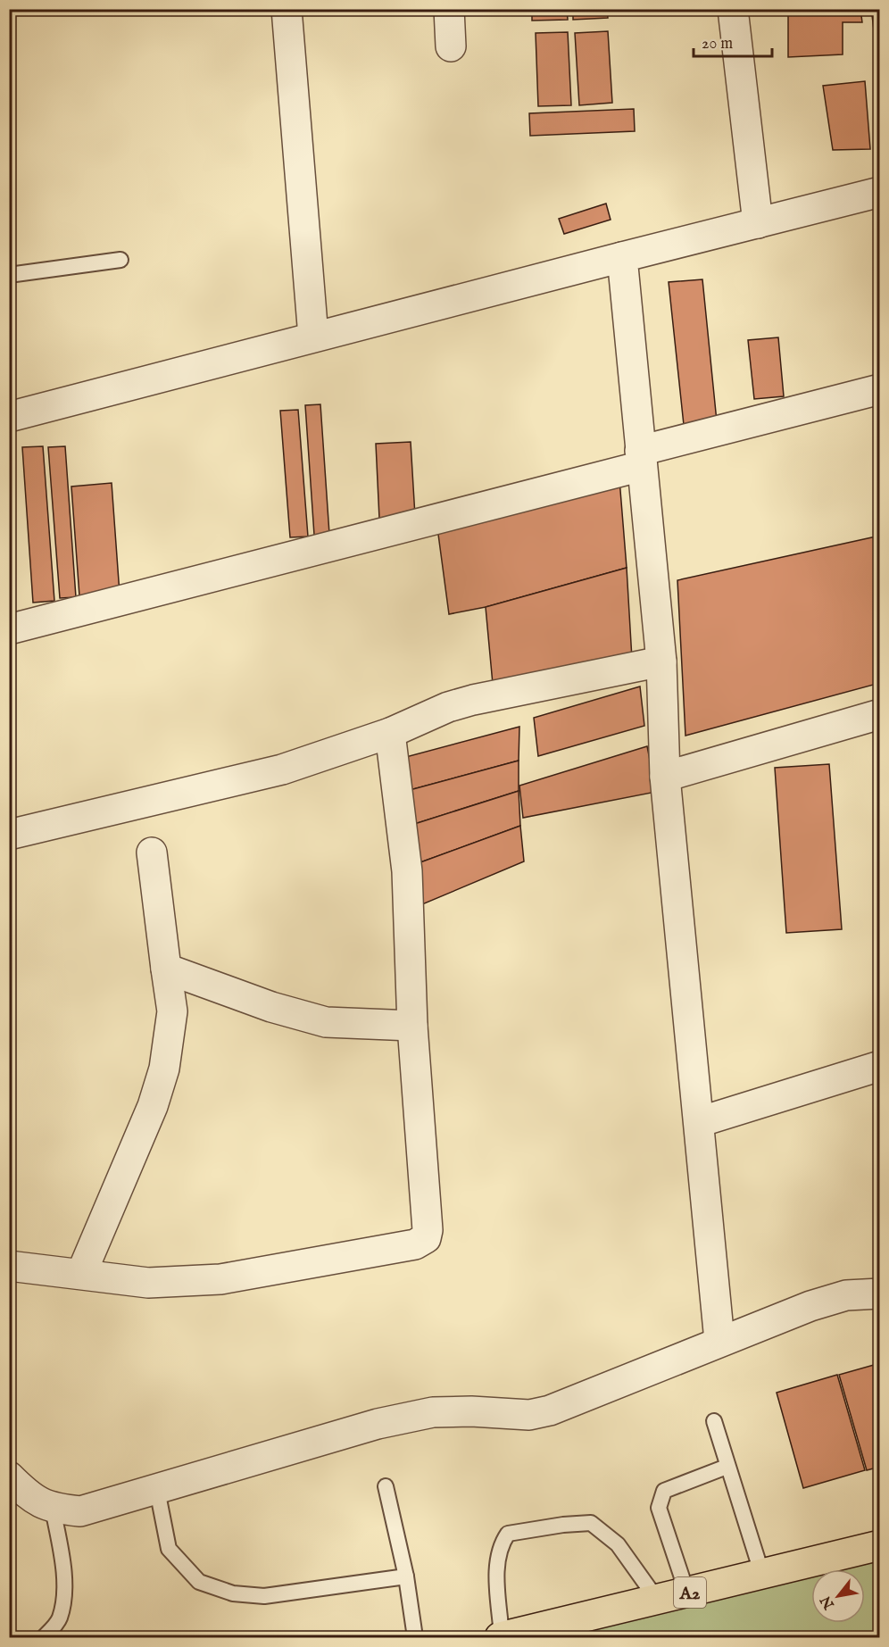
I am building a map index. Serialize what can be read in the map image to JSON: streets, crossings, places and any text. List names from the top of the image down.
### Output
{
  "streets": {
    "highway": ["A2"]
  },
  "scale_bar": "20 m",
  "north": "bottom left"
}
